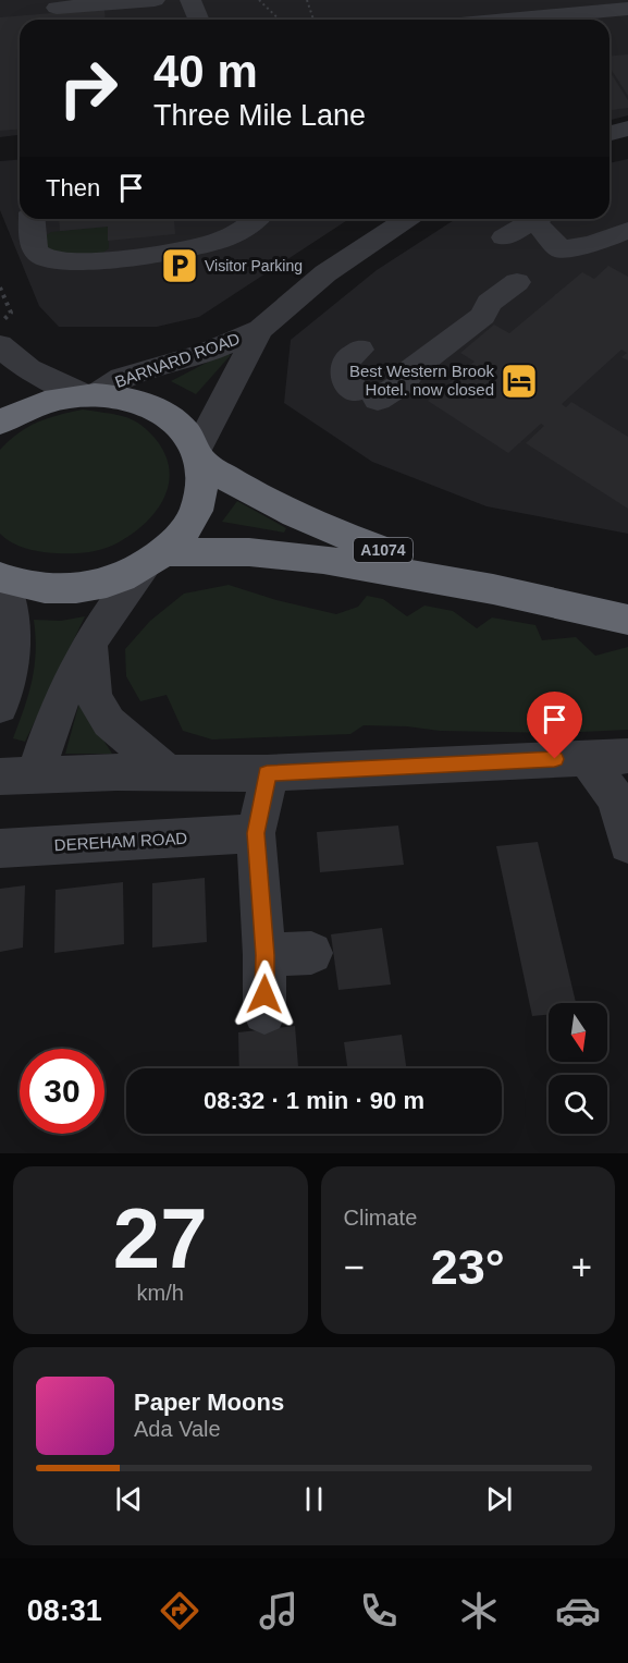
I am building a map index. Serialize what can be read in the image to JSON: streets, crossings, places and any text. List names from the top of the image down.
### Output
{
  "streets": {
    "highway": ["A1074"],
    "street": ["BARNARD ROAD", "DEREHAM ROAD"]
  },
  "crossings": [
    ["BARNARD ROAD", "A1074"]
  ],
  "places": {
    "parking": ["Visitor Parking"],
    "hotel": ["Best Western Brook Hotel. now closed"]
  },
  "north": "bottom",
  "page": {
    "turn": ["40 m", "Three Mile Lane"],
    "then": "Then",
    "limit": "30",
    "trip": "08:32 · 1 min · 90 m",
    "tile": [
      ["27", "km/h"],
      "Climate"
    ],
    "heat": ["−", "23°", "+"],
    "song": ["Paper Moons", "Ada Vale"],
    "tabs": "08:31"
  }
}
